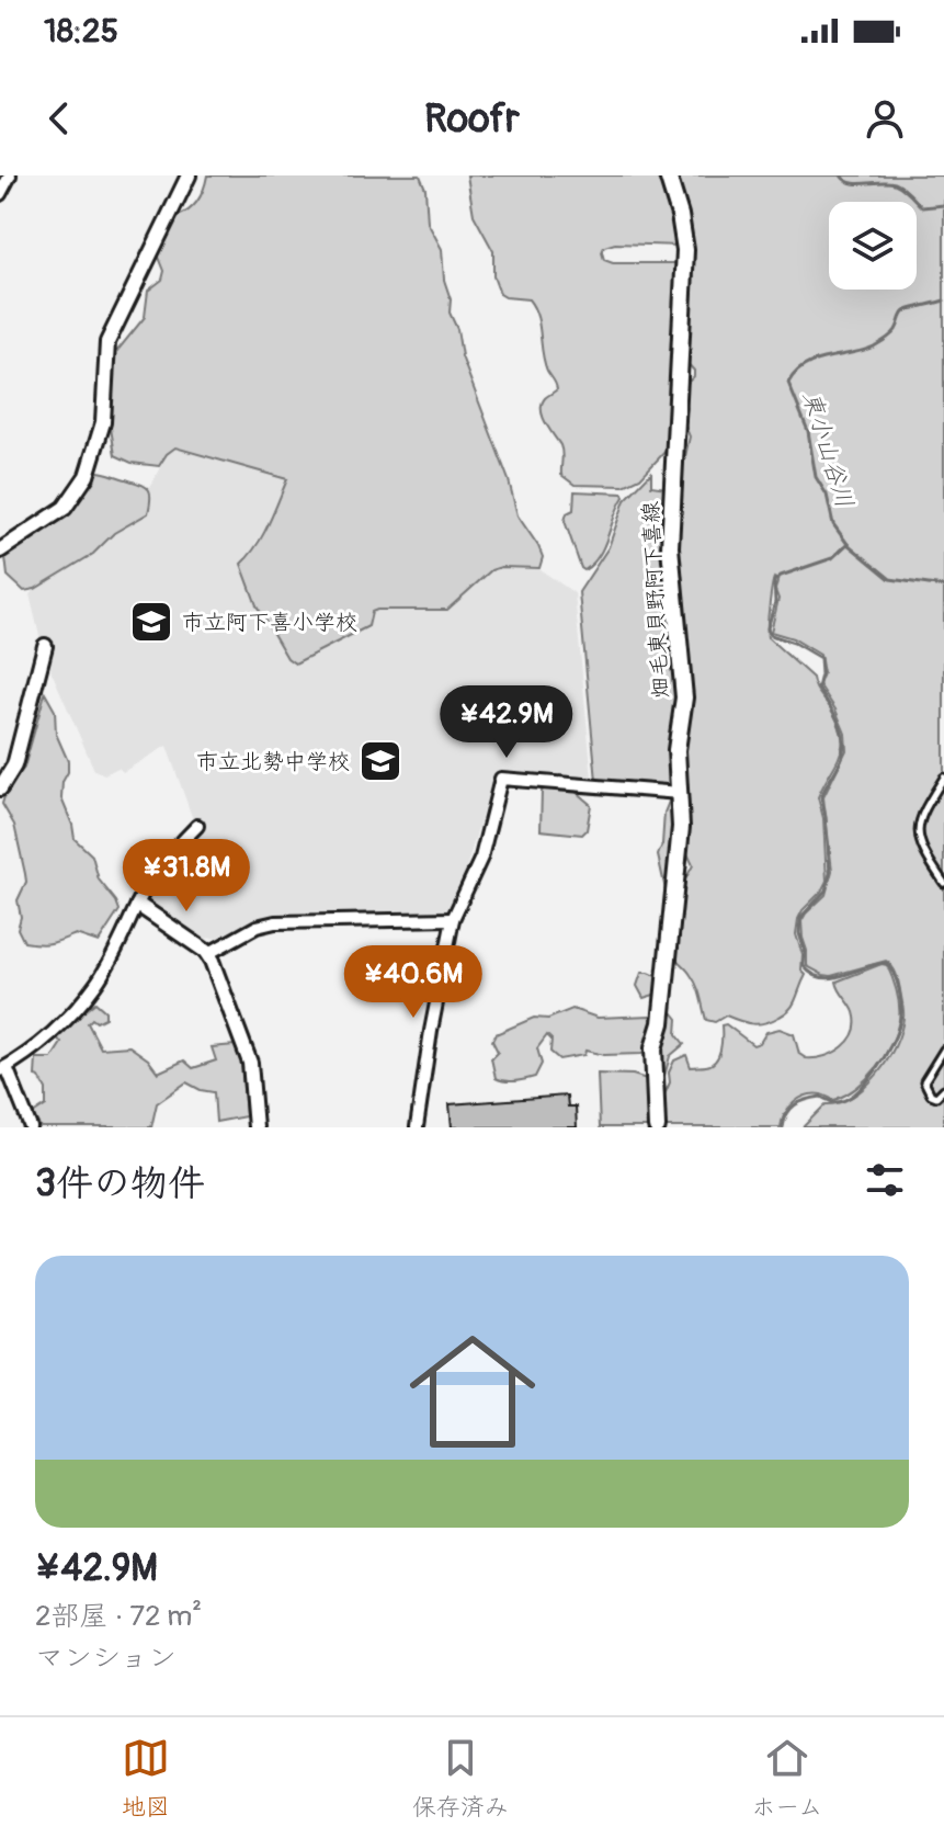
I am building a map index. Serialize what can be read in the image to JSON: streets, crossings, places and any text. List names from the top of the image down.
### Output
{
  "streets": {
    "main road": ["畑毛東貝野阿下喜線"]
  },
  "water": ["東小山谷川"],
  "places": {
    "school or university": ["市立阿下喜小学校", "市立北勢中学校"]
  },
  "page": {
    "status": "18:25",
    "header": "Roofr",
    "price": ["¥42.9M", "¥31.8M", "¥40.6M"],
    "heading": "3件の物件",
    "list": [
      {
        "name": "¥42.9M",
        "note": "2部屋 · 72 m² · マンション"
      }
    ],
    "tabs": ["地図", "保存済み", "ホーム"]
  }
}
